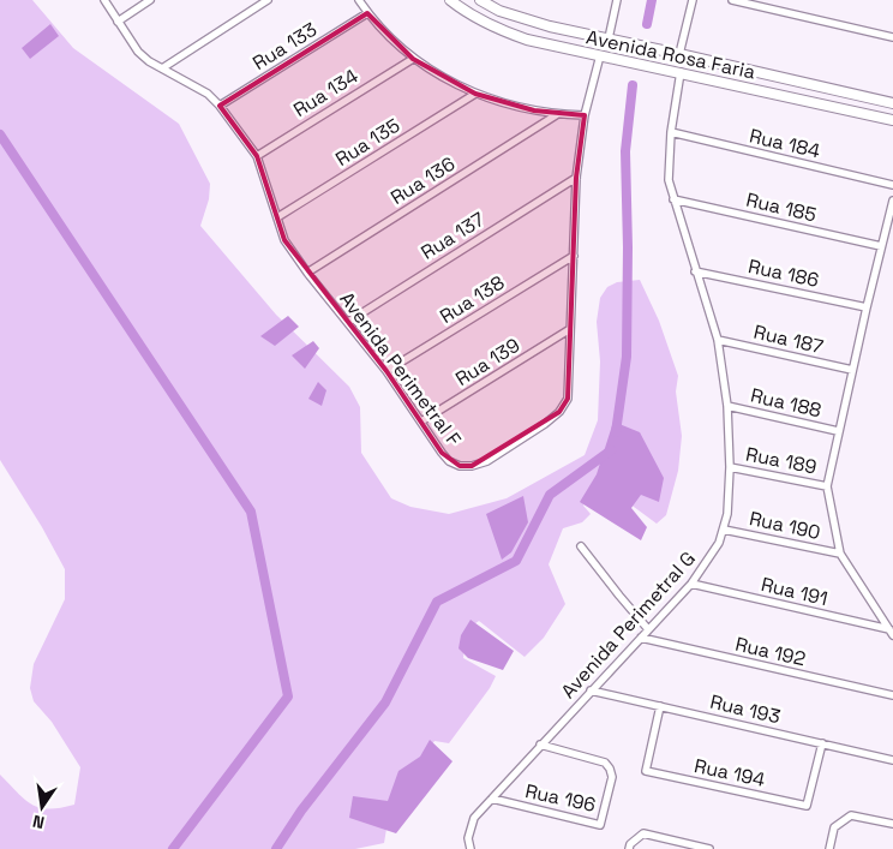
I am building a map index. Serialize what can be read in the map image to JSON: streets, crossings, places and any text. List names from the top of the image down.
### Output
{
  "streets": {
    "street": [
      "Rua 133",
      "Avenida Rosa Faria",
      "Rua 134",
      "Rua 135",
      "Rua 184",
      "Rua 136",
      "Rua 185",
      "Rua 137",
      "Rua 186",
      "Rua 138",
      "Rua 187",
      "Rua 139",
      "Avenida Perimetral F",
      "Rua 188",
      "Rua 189",
      "Rua 190",
      "Rua 191",
      "Avenida Perimetral G",
      "Rua 192",
      "Rua 193",
      "Rua 194",
      "Rua 196"
    ]
  },
  "crossings": [
    ["Rua 133", "Avenida Perimetral F"],
    ["Avenida Rosa Faria", "Avenida Perimetral F"],
    ["Avenida Rosa Faria", "Avenida Perimetral G"],
    ["Rua 134", "Avenida Perimetral F"],
    ["Rua 135", "Avenida Perimetral F"],
    ["Rua 184", "Avenida Perimetral G"],
    ["Rua 136", "Avenida Perimetral F"],
    ["Rua 185", "Avenida Perimetral G"],
    ["Rua 137", "Avenida Perimetral F"],
    ["Rua 186", "Avenida Perimetral G"],
    ["Rua 138", "Avenida Perimetral F"],
    ["Rua 187", "Avenida Perimetral G"],
    ["Rua 139", "Avenida Perimetral F"],
    ["Rua 188", "Avenida Perimetral G"],
    ["Rua 189", "Avenida Perimetral G"],
    ["Rua 190", "Avenida Perimetral G"],
    ["Rua 191", "Avenida Perimetral G"],
    ["Avenida Perimetral G", "Rua 192"],
    ["Avenida Perimetral G", "Rua 193"],
    ["Avenida Perimetral G", "Rua 196"],
    ["Rua 193", "Rua 194"]
  ],
  "north": "bottom"
}
